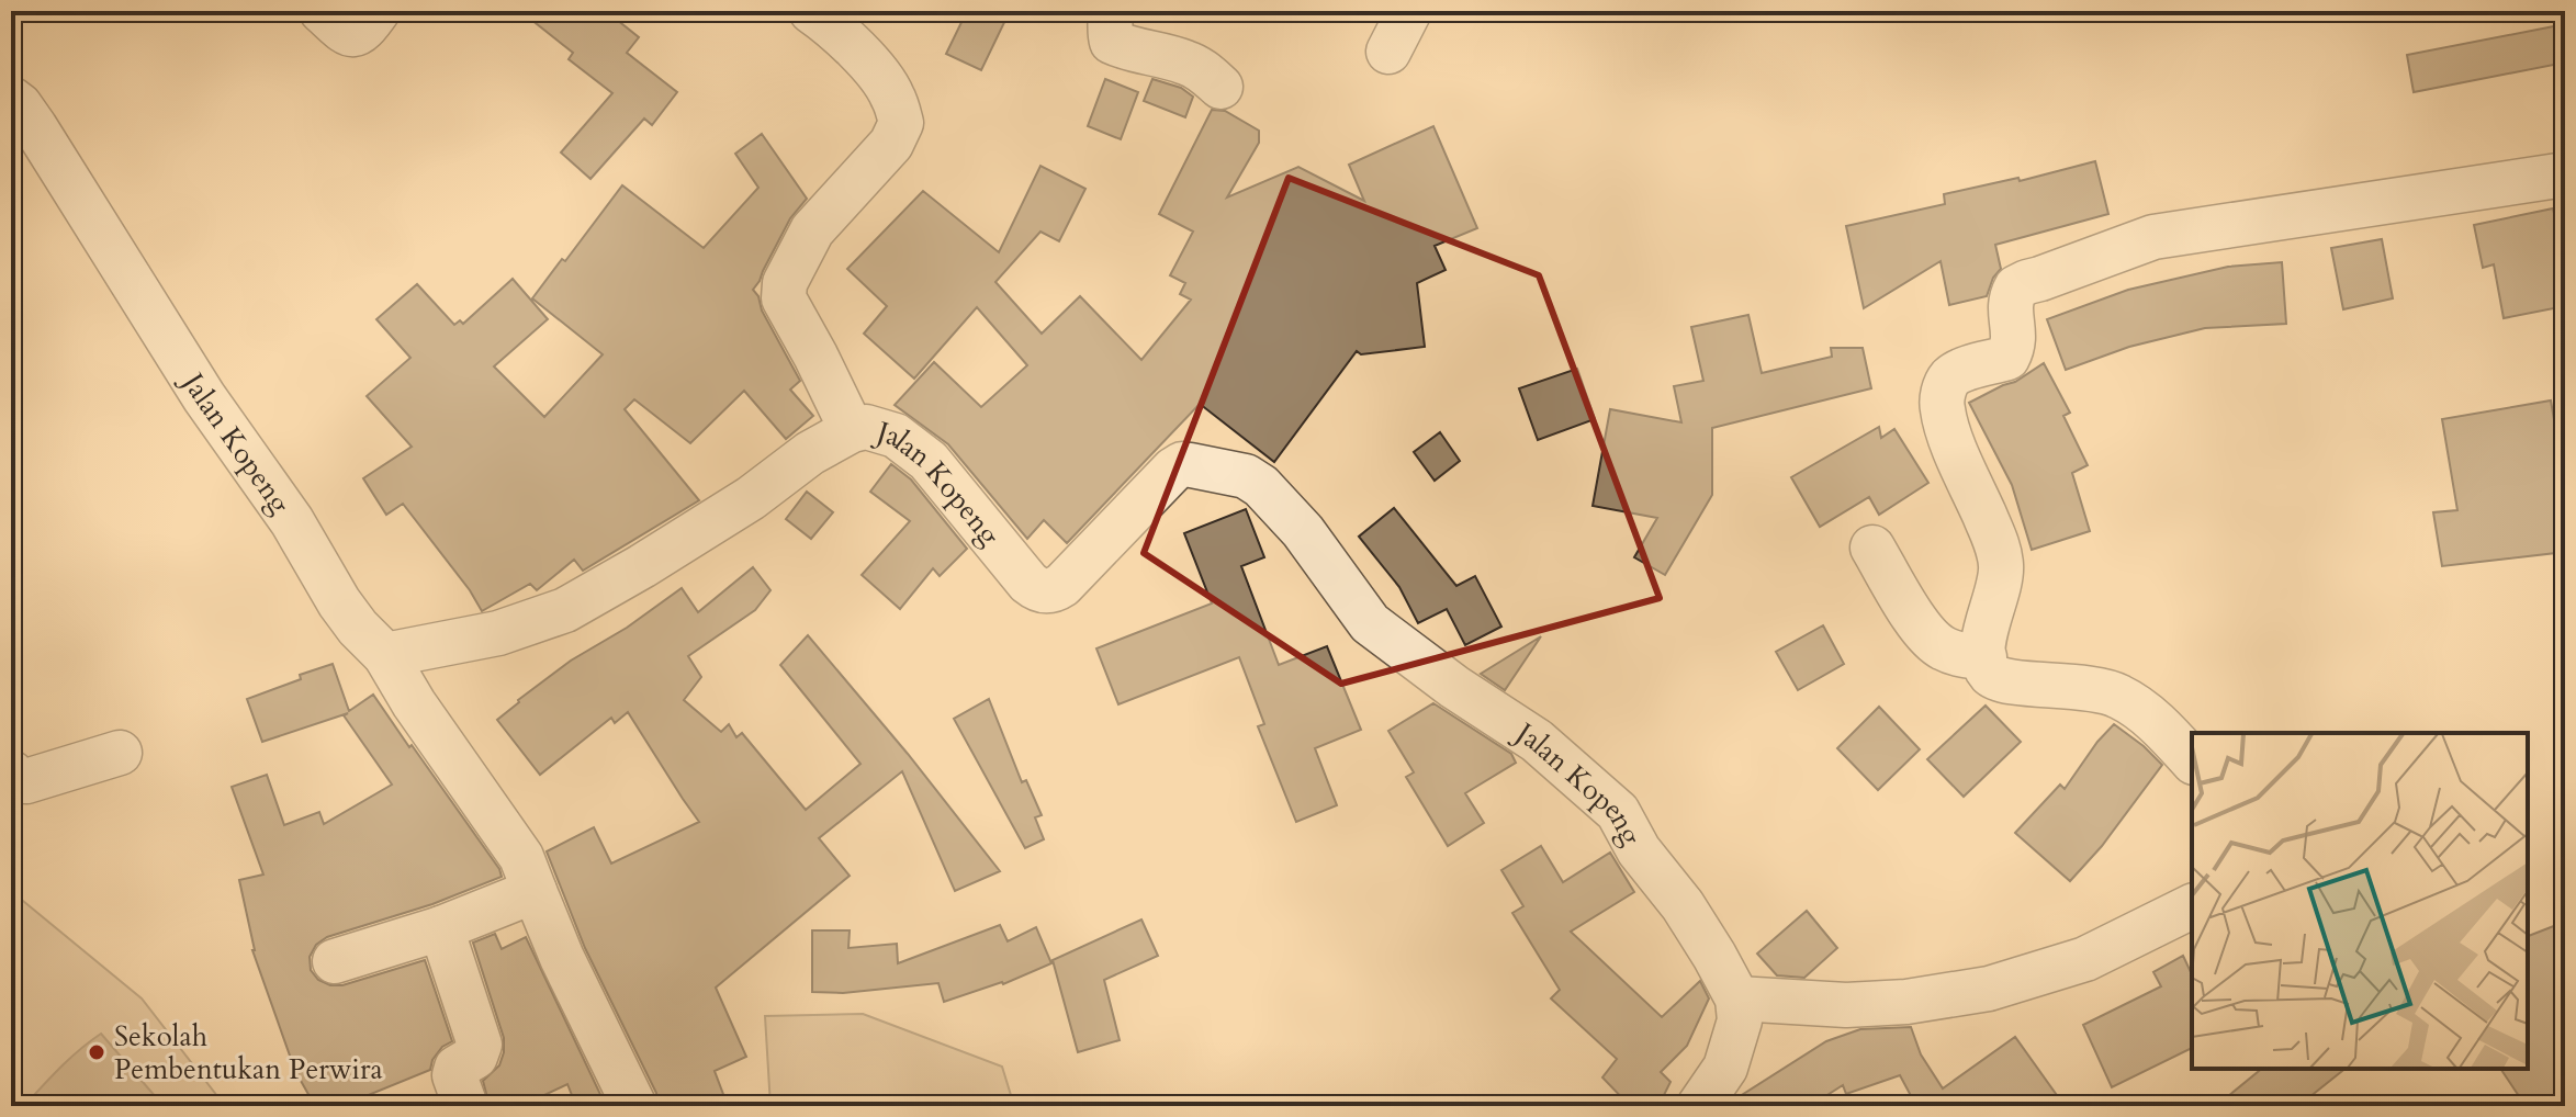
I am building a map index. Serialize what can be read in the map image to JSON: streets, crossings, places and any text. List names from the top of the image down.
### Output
{
  "streets": {
    "street": ["Jalan Kopeng"]
  },
  "places": ["Sekolah Pembentukan Perwira"]
}
